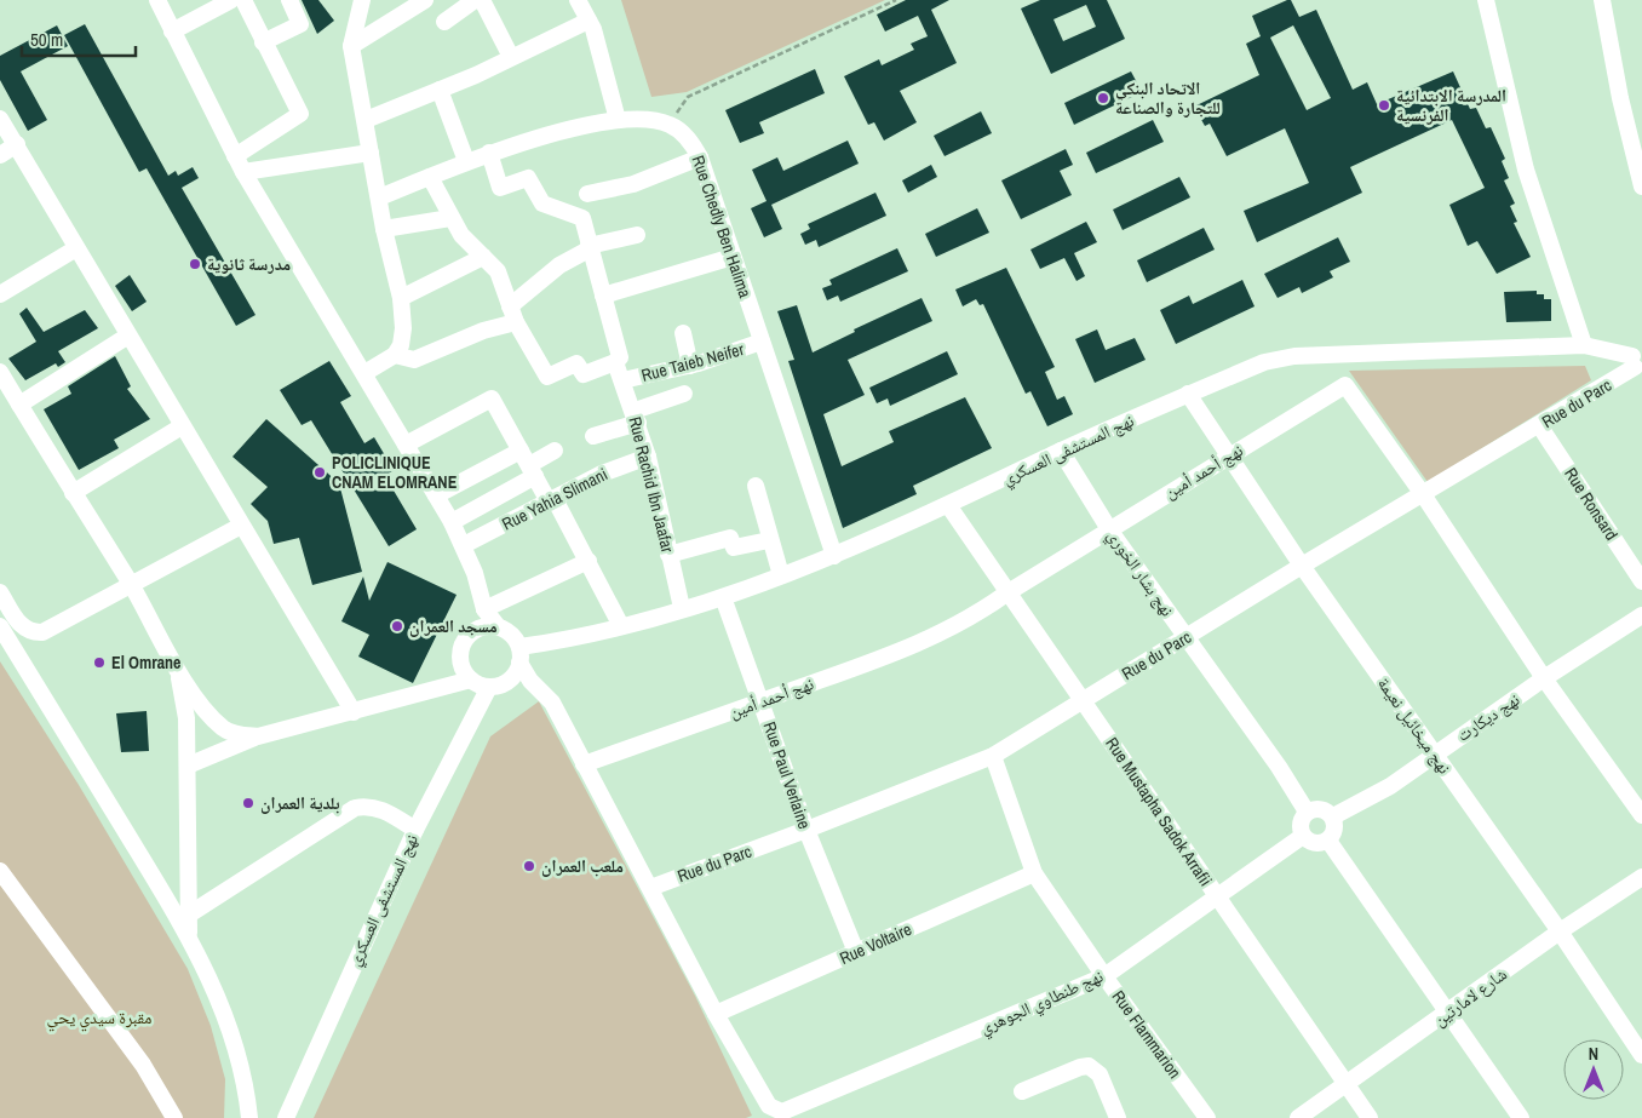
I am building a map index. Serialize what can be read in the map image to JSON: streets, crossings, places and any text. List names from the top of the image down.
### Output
{
  "streets": {
    "street": [
      "Rue Chedly Ben Halima",
      "Rue Taieb Neifer",
      "Rue du Parc",
      "نهج المستشفى العسكري",
      "نهج أحمد أمين",
      "Rue Rachid Ibn Jaafar",
      "Rue Yahia Slimani",
      "Rue Ronsard",
      "نهج بشار الخوري",
      "نهج ديكارت",
      "نهج ميخائيل نعيمة",
      "Rue Paul Verlaine",
      "Rue Mustapha Sadok Arrafii",
      "Rue Voltaire",
      "شارع لامارتين",
      "نهج طنطاوي الجوهري",
      "Rue Flammarion"
    ]
  },
  "crossings": [
    ["Rue Chedly Ben Halima", "Rue Taieb Neifer"],
    ["Rue Chedly Ben Halima", "نهج المستشفى العسكري"],
    ["Rue Taieb Neifer", "Rue Rachid Ibn Jaafar"],
    ["Rue du Parc", "نهج المستشفى العسكري"],
    ["Rue du Parc", "نهج أحمد أمين"],
    ["Rue du Parc", "Rue Ronsard"],
    ["Rue du Parc", "نهج بشار الخوري"],
    ["Rue du Parc", "نهج ميخائيل نعيمة"],
    ["Rue du Parc", "Rue Paul Verlaine"],
    ["Rue du Parc", "Rue Mustapha Sadok Arrafii"],
    ["Rue du Parc", "Rue Flammarion"],
    ["نهج المستشفى العسكري", "Rue Rachid Ibn Jaafar"],
    ["نهج المستشفى العسكري", "نهج بشار الخوري"],
    ["نهج المستشفى العسكري", "نهج ميخائيل نعيمة"],
    ["نهج المستشفى العسكري", "Rue Paul Verlaine"],
    ["نهج المستشفى العسكري", "Rue Mustapha Sadok Arrafii"],
    ["نهج أحمد أمين", "نهج بشار الخوري"],
    ["نهج أحمد أمين", "نهج ديكارت"],
    ["نهج أحمد أمين", "نهج ميخائيل نعيمة"],
    ["نهج أحمد أمين", "Rue Paul Verlaine"],
    ["نهج أحمد أمين", "Rue Mustapha Sadok Arrafii"],
    ["Rue Rachid Ibn Jaafar", "Rue Yahia Slimani"],
    ["نهج بشار الخوري", "نهج ديكارت"],
    ["نهج بشار الخوري", "نهج طنطاوي الجوهري"],
    ["نهج ديكارت", "نهج ميخائيل نعيمة"],
    ["نهج ديكارت", "نهج طنطاوي الجوهري"],
    ["نهج ميخائيل نعيمة", "شارع لامارتين"],
    ["Rue Paul Verlaine", "Rue Voltaire"],
    ["Rue Mustapha Sadok Arrafii", "شارع لامارتين"],
    ["Rue Mustapha Sadok Arrafii", "نهج طنطاوي الجوهري"],
    ["Rue Voltaire", "نهج طنطاوي الجوهري"],
    ["Rue Voltaire", "Rue Flammarion"],
    ["نهج طنطاوي الجوهري", "Rue Flammarion"]
  ],
  "parks": ["مقبرة سيدي يحي"],
  "places": [
    "الاتحاد البنكي للتجارة والصناعة",
    "المدرسة الابتدائية الفرنسية",
    "مدرسة ثانوية",
    "POLICLINIQUE CNAM ELOMRANE",
    "مسجد العمران",
    "El Omrane",
    "بلدية العمران",
    "ملعب العمران"
  ],
  "scale_bar": "50 m",
  "north": "top"
}
